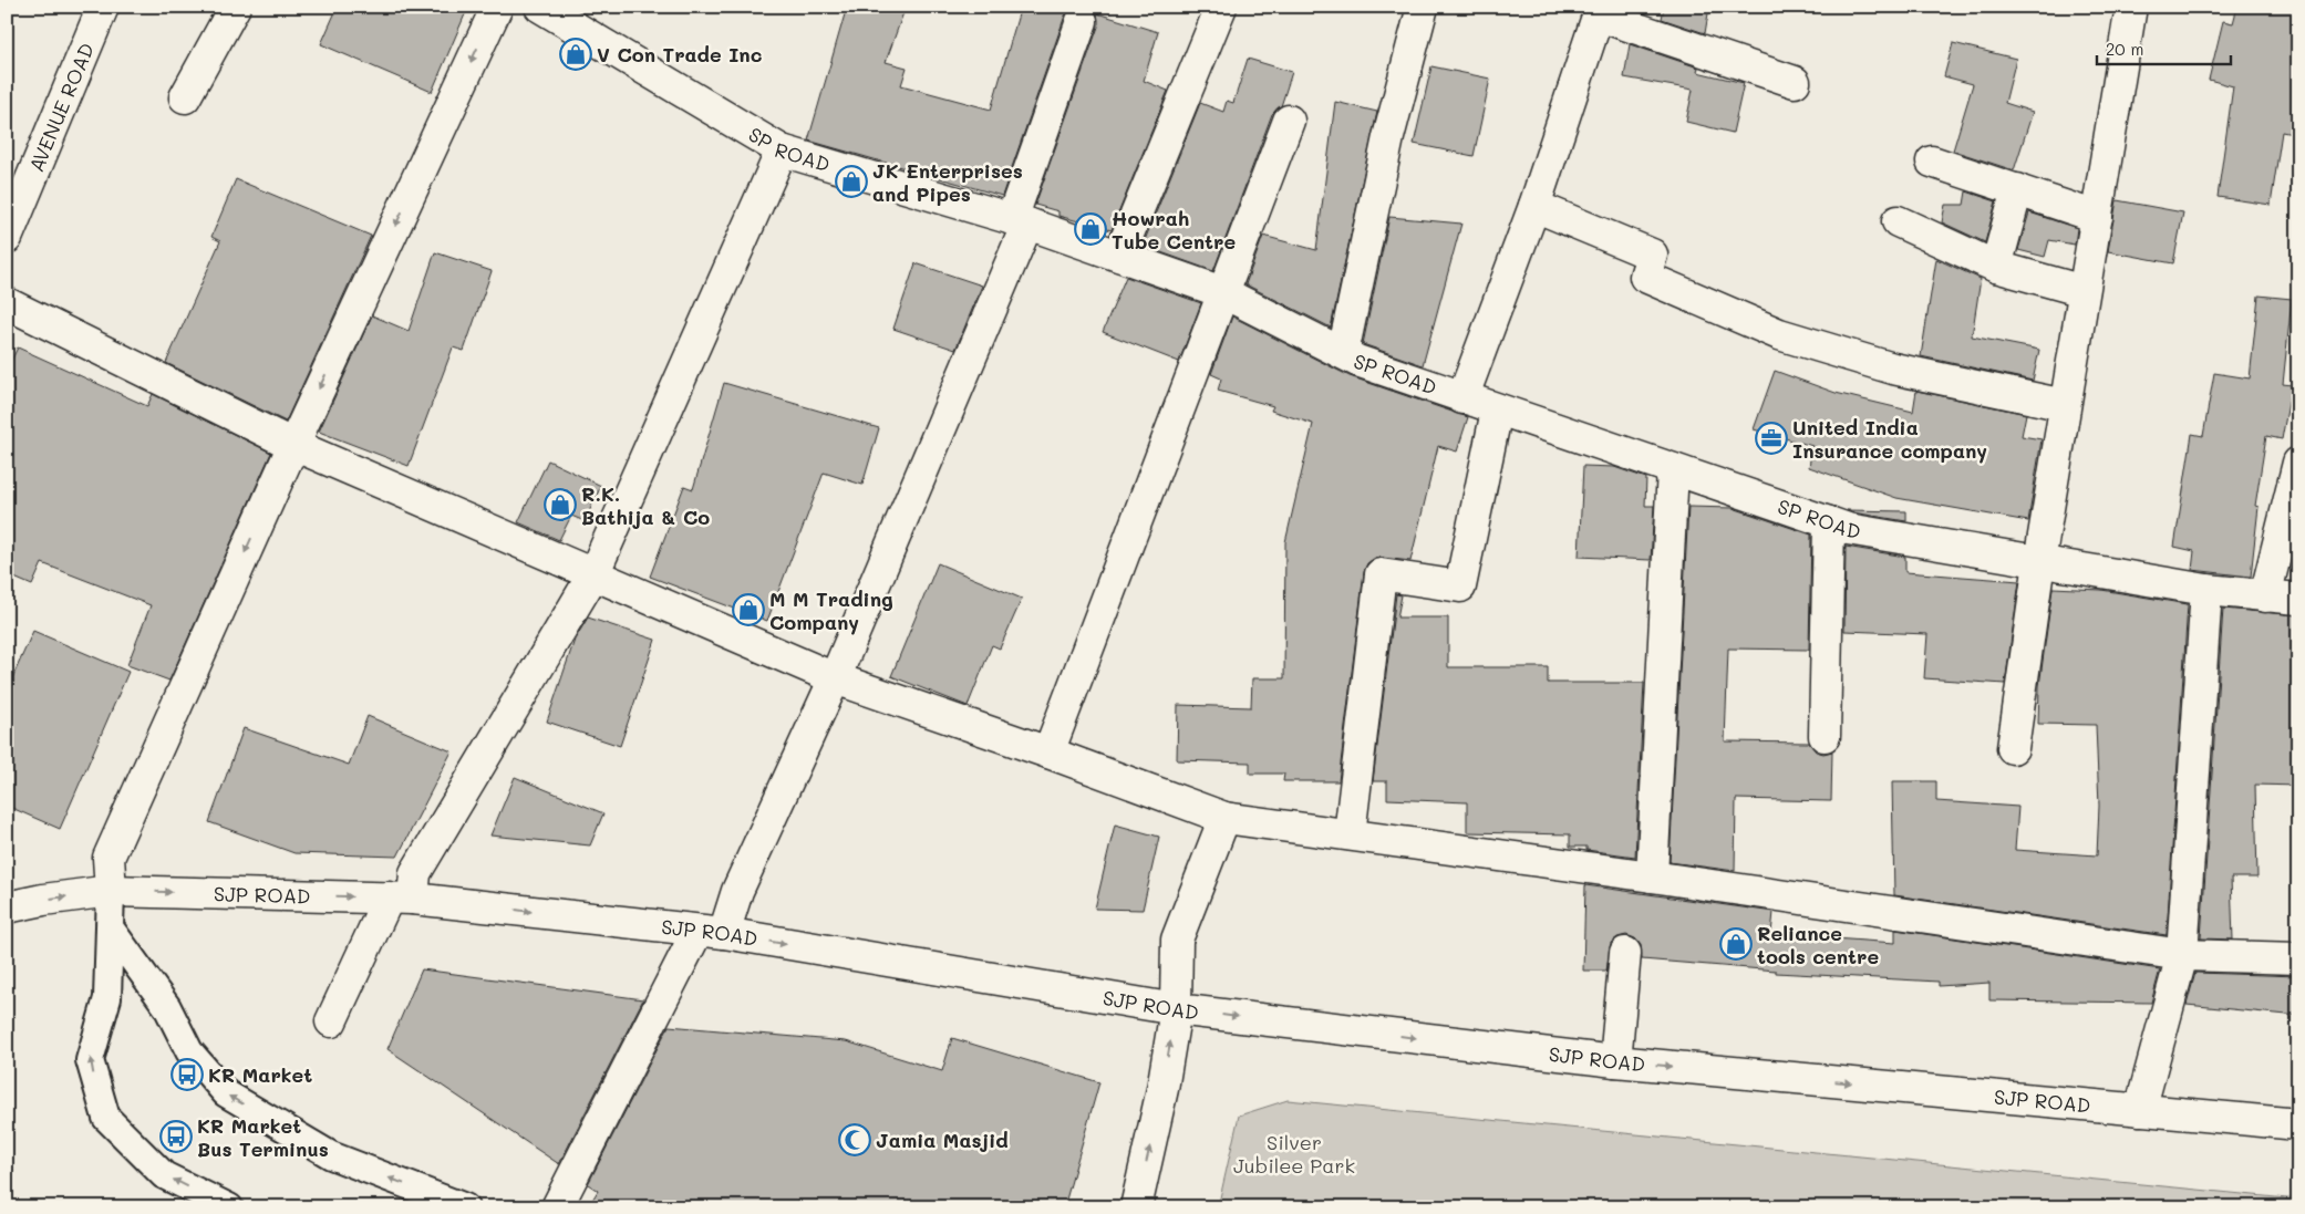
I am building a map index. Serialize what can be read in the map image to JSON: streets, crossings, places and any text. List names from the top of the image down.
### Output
{
  "streets": {
    "street": ["AVENUE ROAD", "SP ROAD", "SJP ROAD"]
  },
  "parks": ["Silver Jubilee Park"],
  "places": {
    "shop": [
      "V Con Trade Inc",
      "JK Enterprises and Pipes",
      "Howrah Tube Centre",
      "R.K. Bathija & Co",
      "M M Trading Company",
      "Reliance tools centre"
    ],
    "office": ["United India Insurance company"],
    "bus stop": ["KR Market", "KR Market Bus Terminus"],
    "mosque": ["Jamia Masjid"]
  },
  "scale_bar": "20 m"
}
